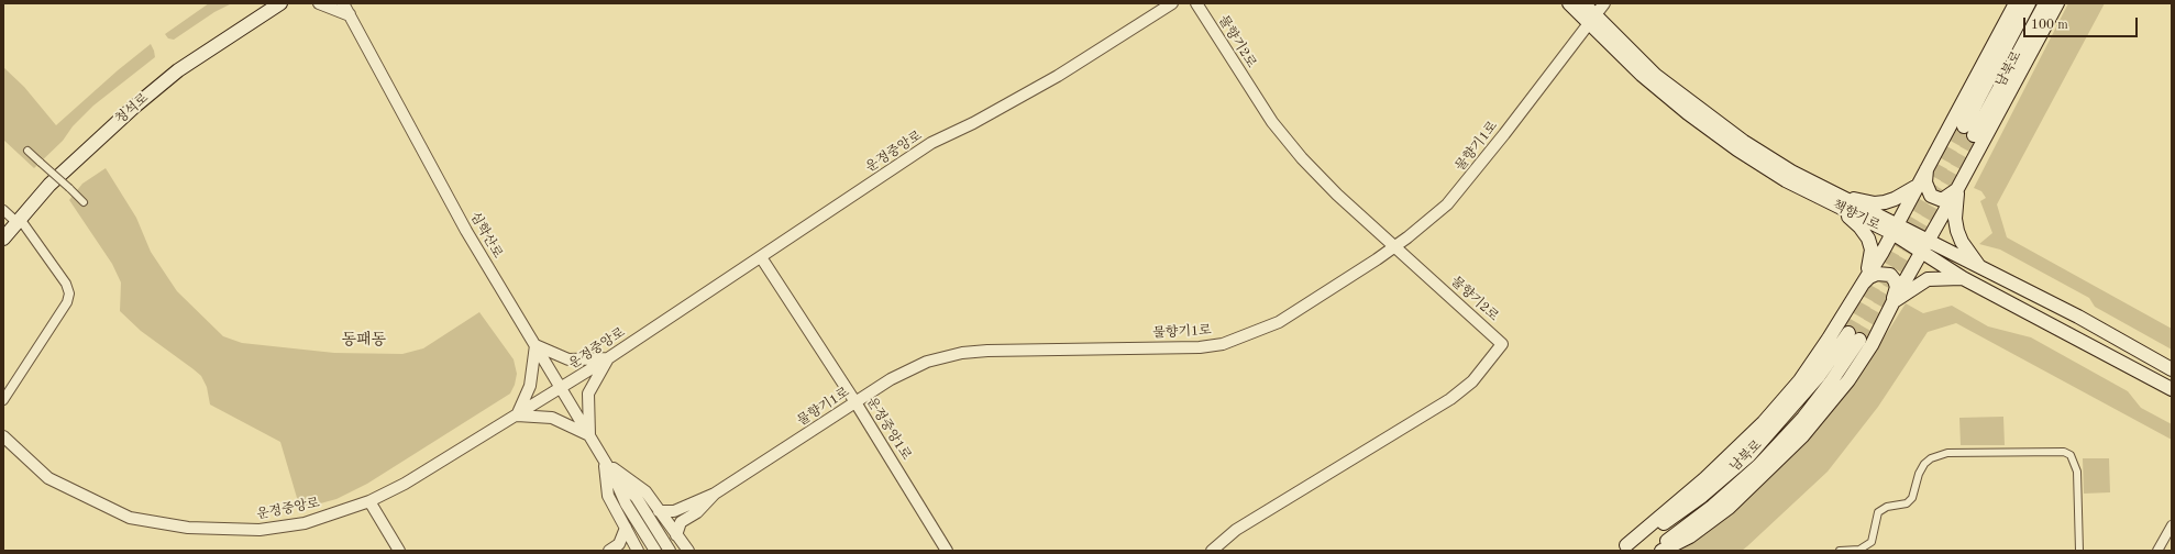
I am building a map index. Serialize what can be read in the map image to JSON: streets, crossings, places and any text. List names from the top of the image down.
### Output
{
  "streets": {
    "main road": ["남북로", "청석로", "책향기로"],
    "street": [
      "물향기2로",
      "물향기1로",
      "운정중앙로",
      "심학산로",
      "운정중앙1로"
    ]
  },
  "crossings": [
    ["물향기2로", "물향기1로"],
    ["물향기1로", "책향기로"],
    ["물향기1로", "운정중앙1로"],
    ["운정중앙로", "심학산로"],
    ["운정중앙로", "운정중앙1로"]
  ],
  "districts": ["동패동"],
  "scale_bar": "100 m"
}
